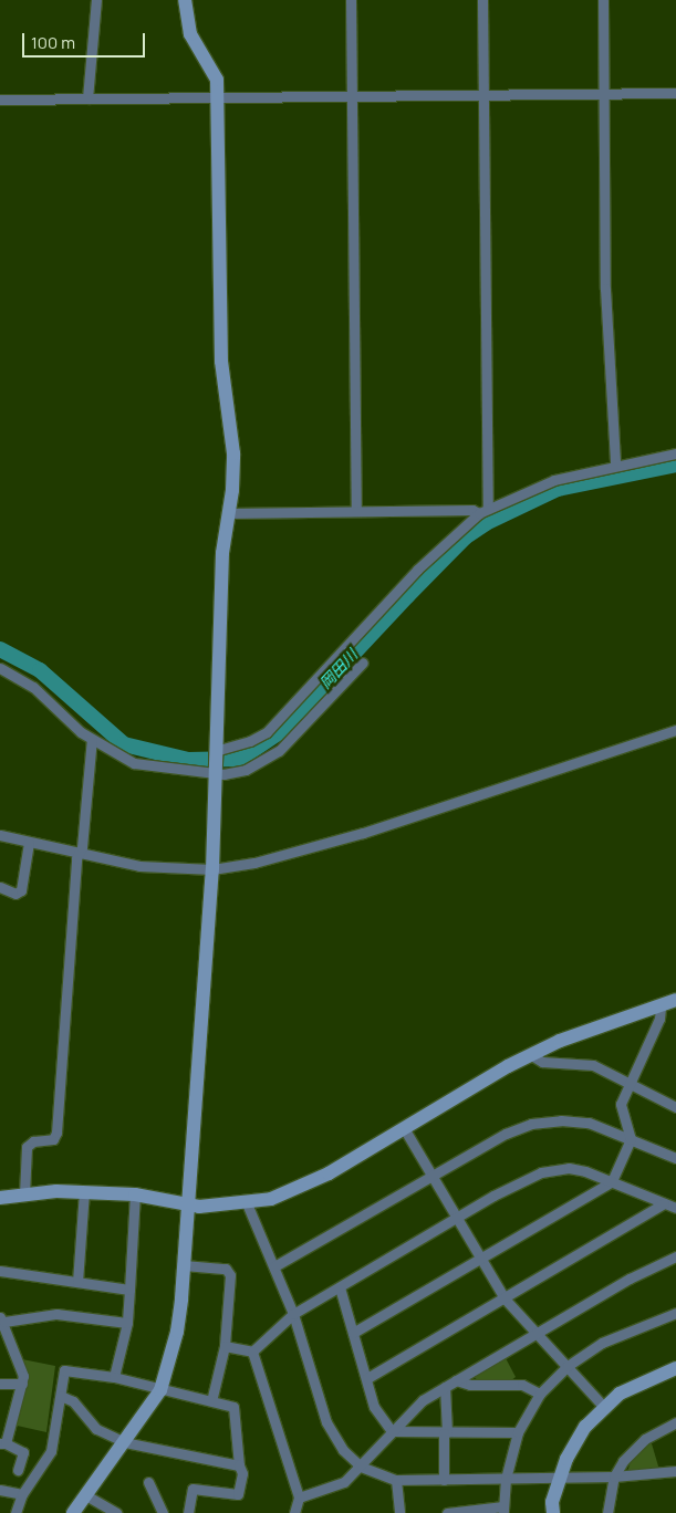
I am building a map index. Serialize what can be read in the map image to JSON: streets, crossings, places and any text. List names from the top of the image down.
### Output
{
  "water": ["岡田川"],
  "scale_bar": "100 m"
}
